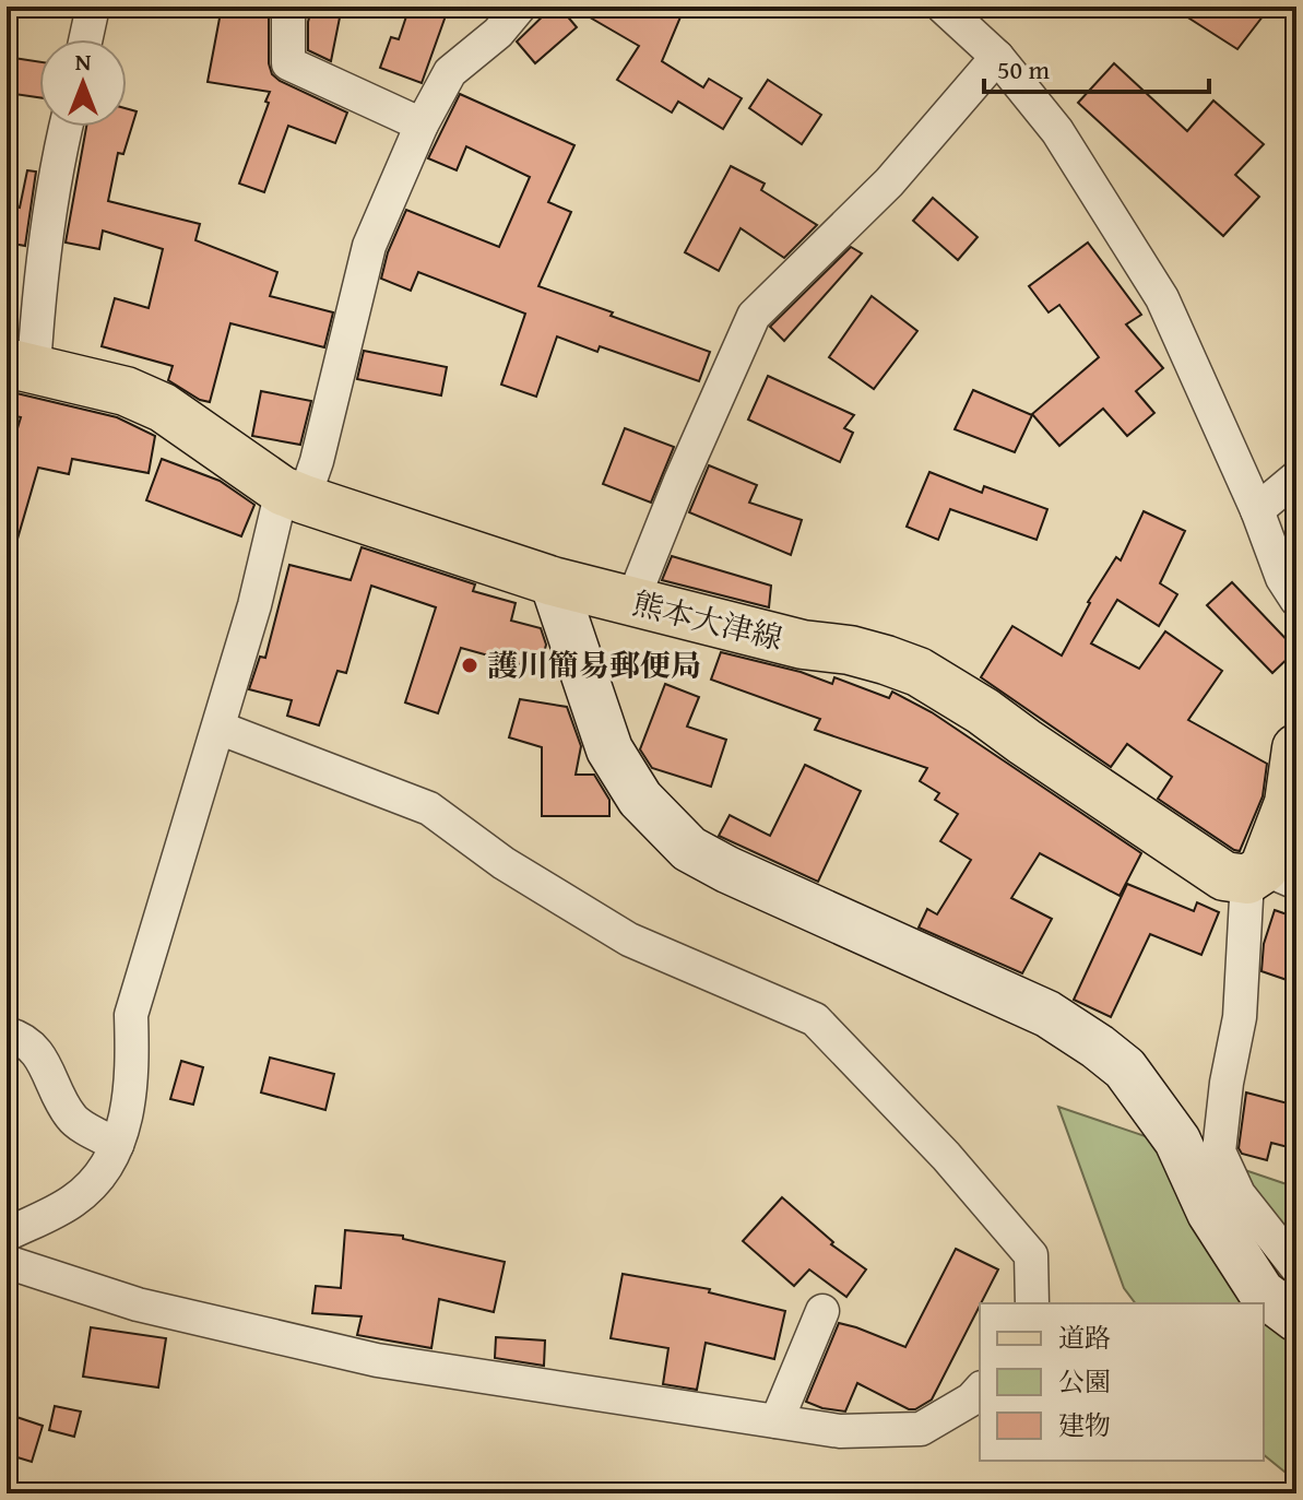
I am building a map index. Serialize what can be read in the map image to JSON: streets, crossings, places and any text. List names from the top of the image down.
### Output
{
  "streets": {
    "main road": ["熊本大津線"]
  },
  "places": ["護川簡易郵便局"],
  "legend": ["道路", "公園", "建物"],
  "scale_bar": "50 m",
  "north": "top"
}
